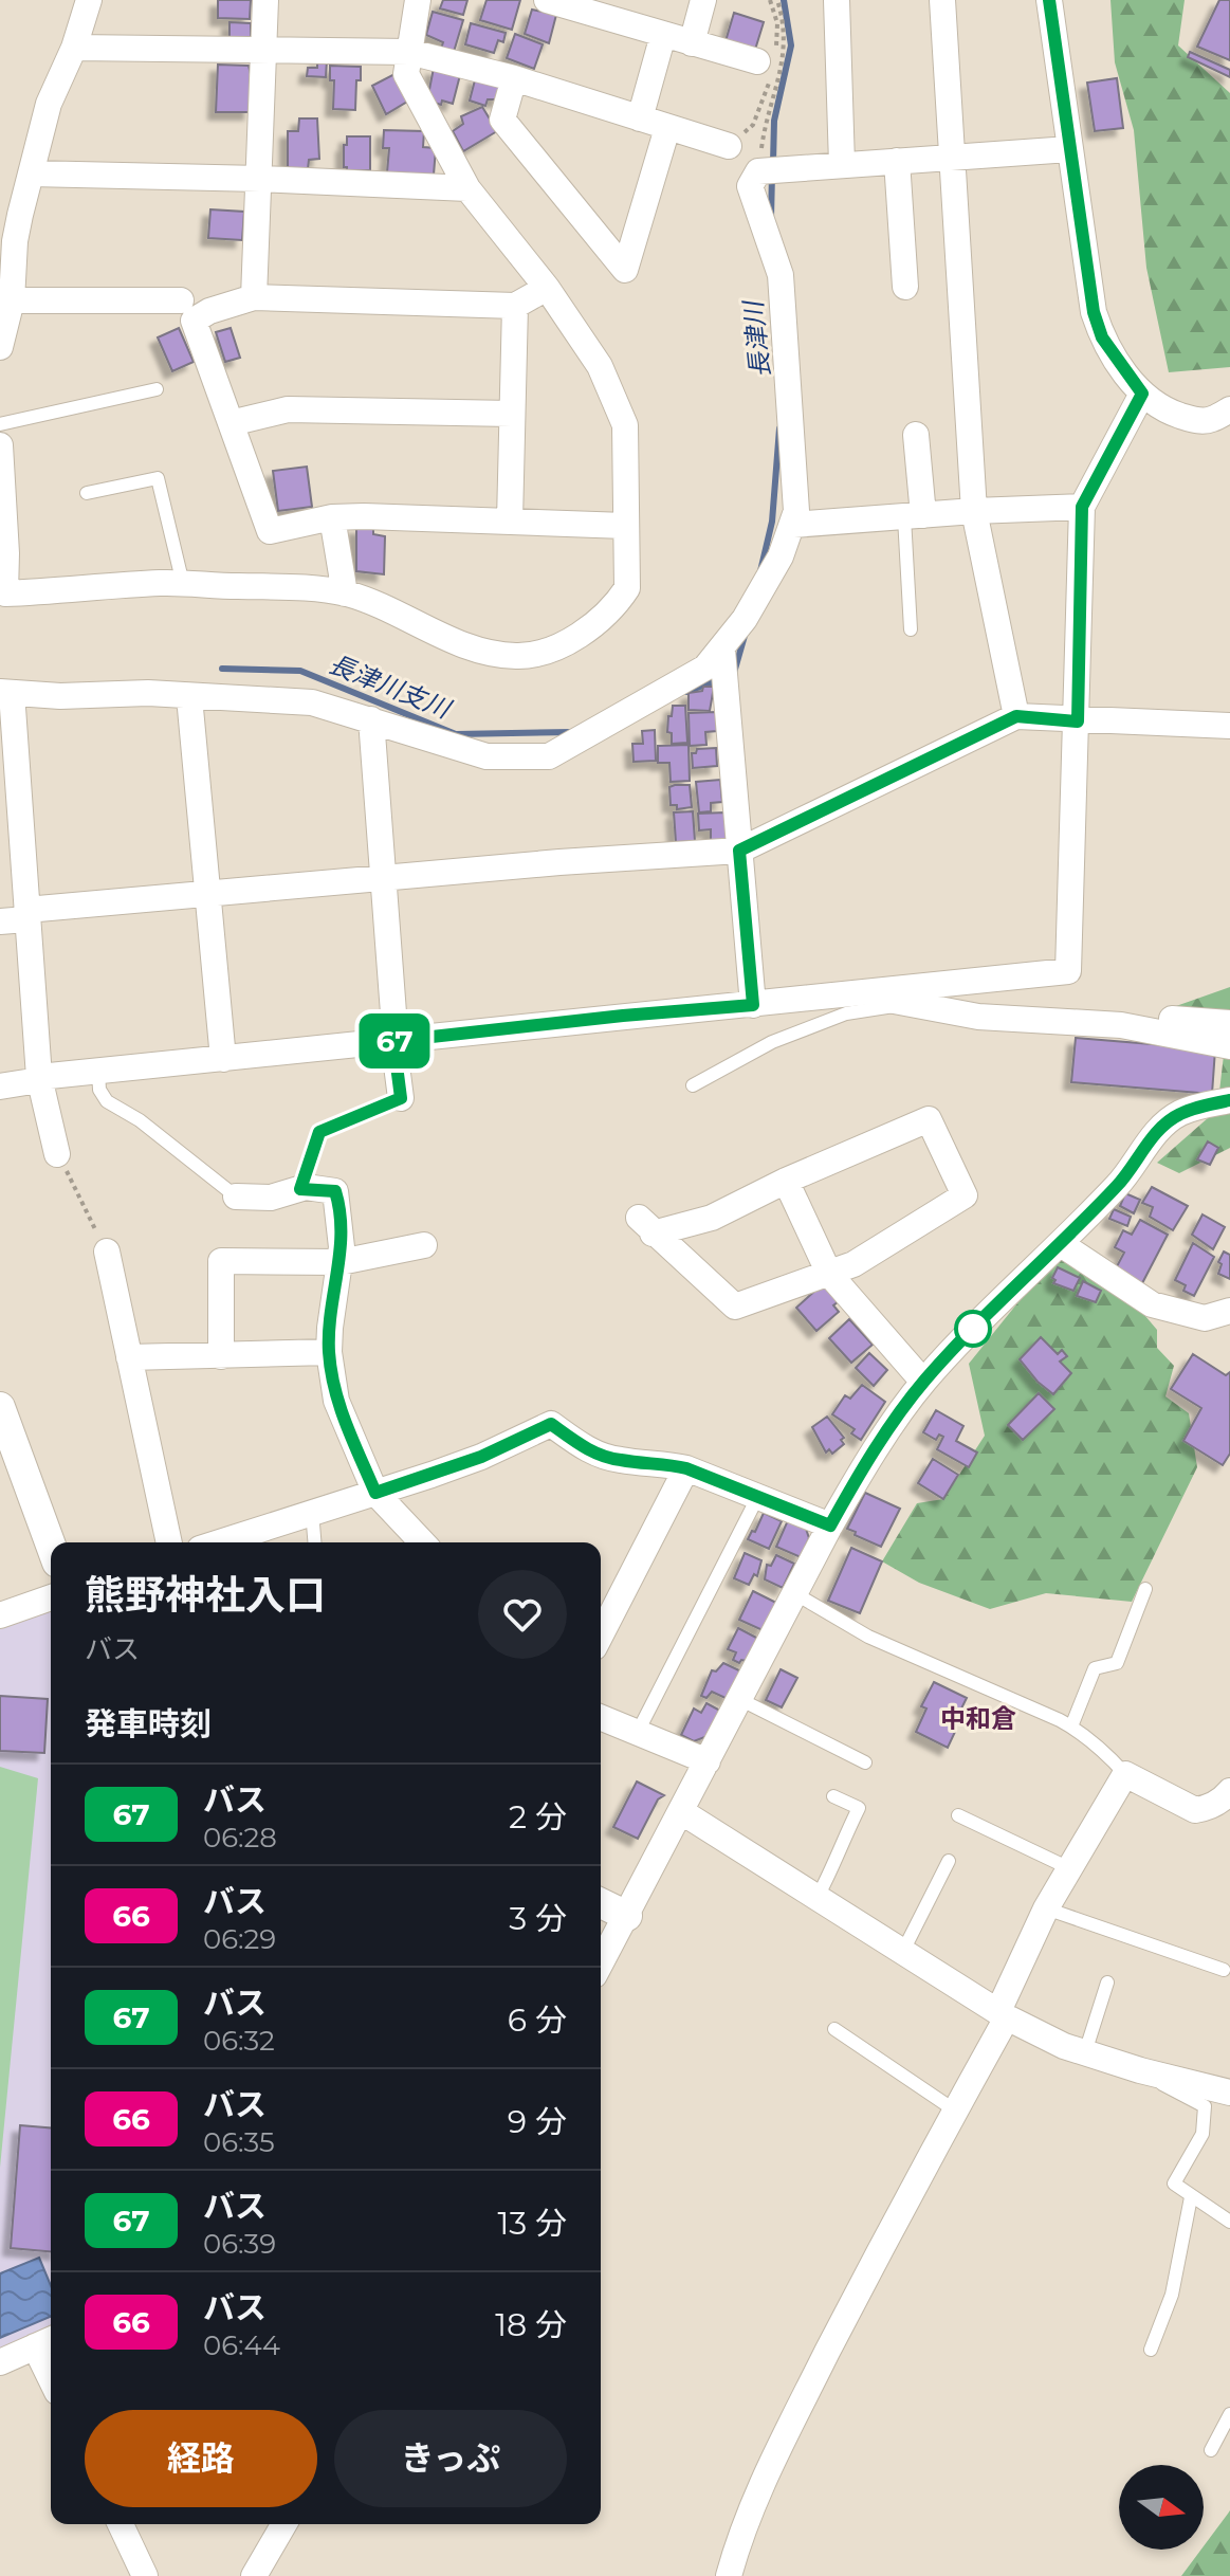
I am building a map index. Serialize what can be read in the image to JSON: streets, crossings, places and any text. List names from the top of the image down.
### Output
{
  "districts": ["中和倉"],
  "water": ["長津川", "長津川支川"],
  "lines": ["bus line 67"],
  "north": "right",
  "page": {
    "on_map": "67",
    "heading": [
      ["熊野神社入口", "バス"],
      "発車時刻"
    ],
    "list": [
      {
        "mark": "67",
        "name": "バス",
        "note": "06:28",
        "value": "2 分"
      },
      {
        "mark": "66",
        "name": "バス",
        "note": "06:29",
        "value": "3 分"
      },
      {
        "mark": "67",
        "name": "バス",
        "note": "06:32",
        "value": "6 分"
      },
      {
        "mark": "66",
        "name": "バス",
        "note": "06:35",
        "value": "9 分"
      },
      {
        "mark": "67",
        "name": "バス",
        "note": "06:39",
        "value": "13 分"
      },
      {
        "mark": "66",
        "name": "バス",
        "note": "06:44",
        "value": "18 分"
      }
    ],
    "buttons": ["経路", "きっぷ"]
  }
}
